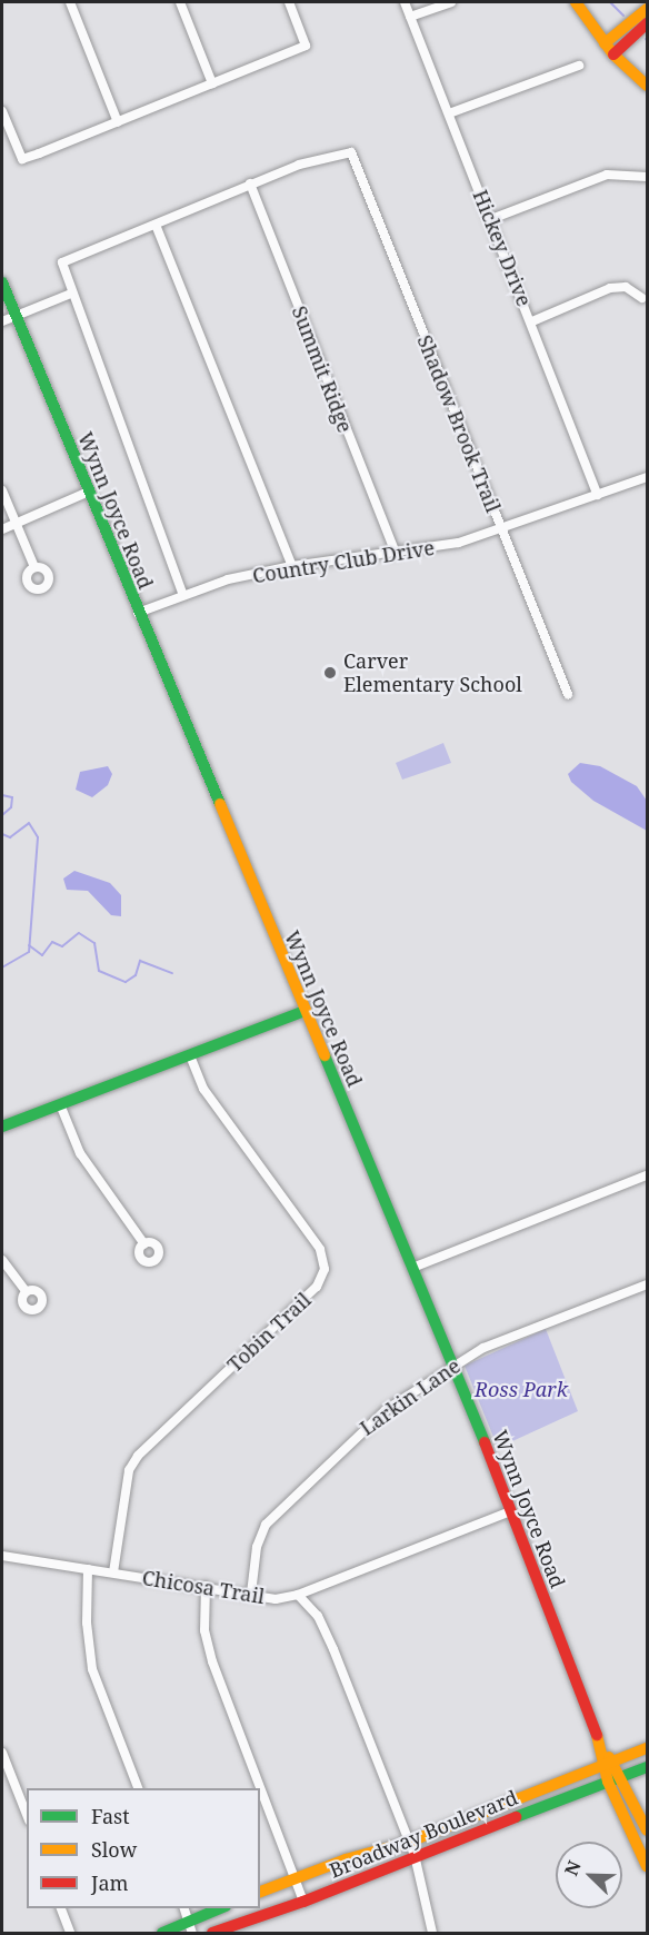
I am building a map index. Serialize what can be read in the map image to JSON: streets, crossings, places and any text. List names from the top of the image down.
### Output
{
  "streets": {
    "street": [
      "Hickey Drive",
      "Summit Ridge",
      "Shadow Brook Trail",
      "Wynn Joyce Road",
      "Country Club Drive",
      "Tobin Trail",
      "Larkin Lane",
      "Chicosa Trail",
      "Broadway Boulevard"
    ]
  },
  "crossings": [
    ["Hickey Drive", "Country Club Drive"],
    ["Summit Ridge", "Shadow Brook Trail"],
    ["Summit Ridge", "Country Club Drive"],
    ["Shadow Brook Trail", "Country Club Drive"],
    ["Wynn Joyce Road", "Country Club Drive"],
    ["Wynn Joyce Road", "Larkin Lane"],
    ["Wynn Joyce Road", "Chicosa Trail"],
    ["Wynn Joyce Road", "Broadway Boulevard"],
    ["Tobin Trail", "Chicosa Trail"],
    ["Larkin Lane", "Chicosa Trail"]
  ],
  "parks": ["Ross Park"],
  "places": ["Carver Elementary School"],
  "legend": ["Fast", "Slow", "Jam"],
  "north": "top left"
}
